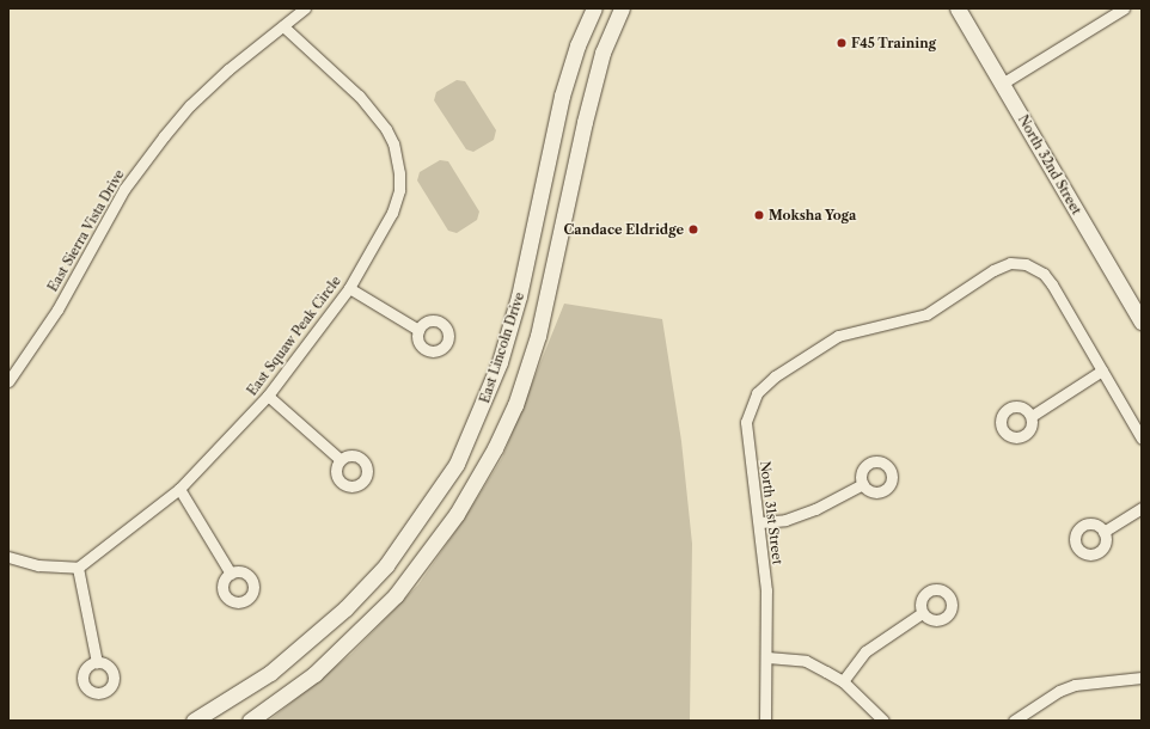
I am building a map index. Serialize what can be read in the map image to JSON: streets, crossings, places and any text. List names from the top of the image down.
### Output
{
  "streets": {
    "main road": ["North 32nd Street", "East Lincoln Drive"],
    "street": ["East Sierra Vista Drive", "East Squaw Peak Circle", "North 31st Street"]
  },
  "crossings": [
    ["East Sierra Vista Drive", "East Squaw Peak Circle"]
  ],
  "places": ["F45 Training", "Moksha Yoga", "Candace Eldridge"]
}
